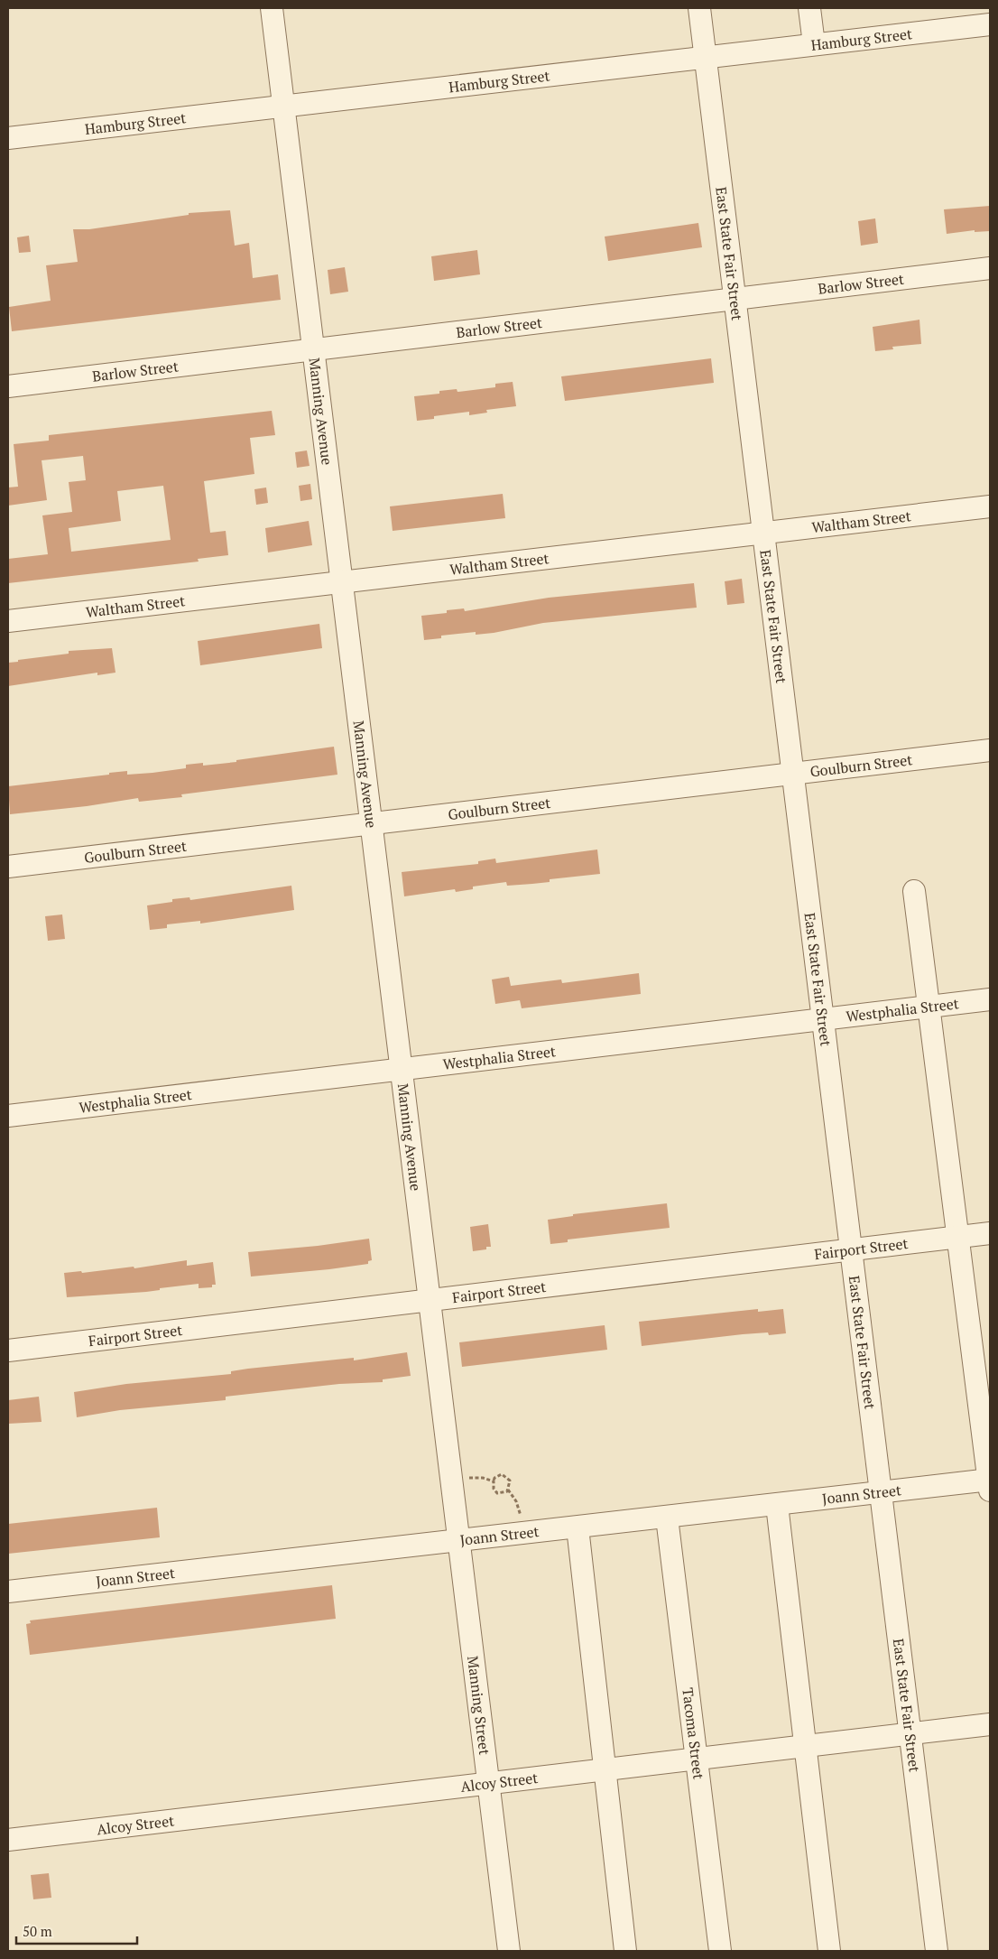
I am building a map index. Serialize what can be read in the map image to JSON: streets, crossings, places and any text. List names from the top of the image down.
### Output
{
  "streets": {
    "street": [
      "Hamburg Street",
      "East State Fair Street",
      "Barlow Street",
      "Manning Avenue",
      "Waltham Street",
      "Goulburn Street",
      "Westphalia Street",
      "Fairport Street",
      "Joann Street",
      "Manning Street",
      "Tacoma Street",
      "Alcoy Street"
    ]
  },
  "crossings": [
    ["Hamburg Street", "East State Fair Street"],
    ["Hamburg Street", "Manning Avenue"],
    ["East State Fair Street", "Barlow Street"],
    ["East State Fair Street", "Waltham Street"],
    ["East State Fair Street", "Goulburn Street"],
    ["East State Fair Street", "Westphalia Street"],
    ["East State Fair Street", "Fairport Street"],
    ["East State Fair Street", "Joann Street"],
    ["East State Fair Street", "Alcoy Street"],
    ["Barlow Street", "Manning Avenue"],
    ["Manning Avenue", "Waltham Street"],
    ["Manning Avenue", "Goulburn Street"],
    ["Manning Avenue", "Westphalia Street"],
    ["Manning Avenue", "Fairport Street"],
    ["Manning Avenue", "Joann Street"],
    ["Manning Avenue", "Manning Street"],
    ["Joann Street", "Manning Street"],
    ["Joann Street", "Tacoma Street"],
    ["Manning Street", "Alcoy Street"],
    ["Tacoma Street", "Alcoy Street"]
  ],
  "scale_bar": "50 m"
}
